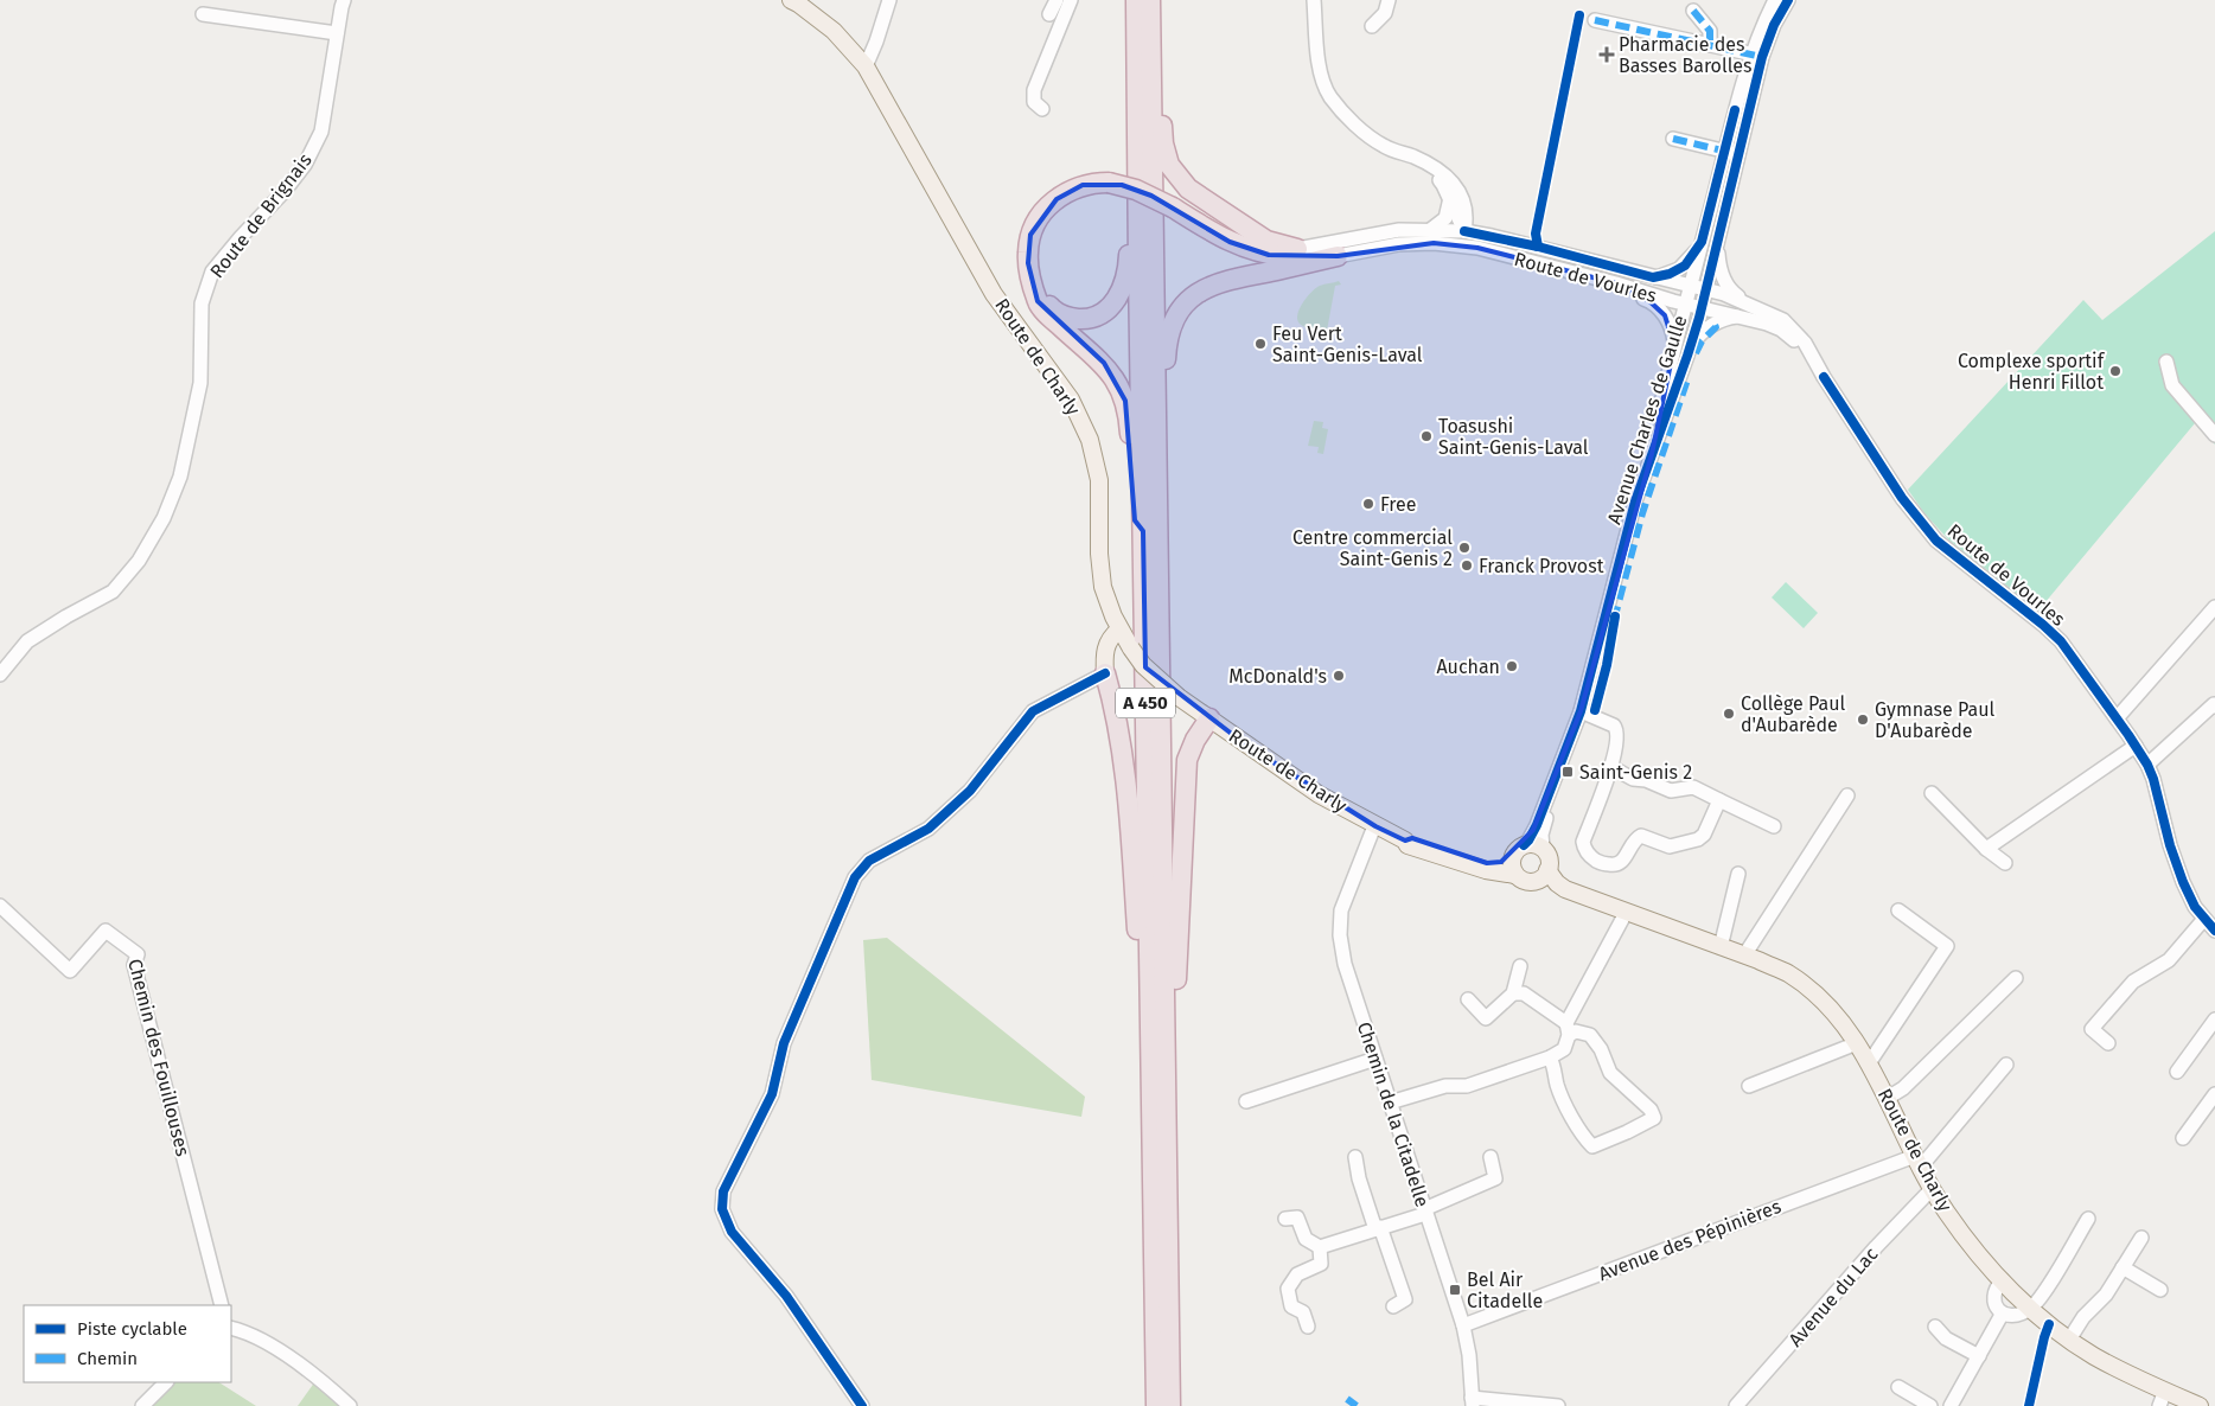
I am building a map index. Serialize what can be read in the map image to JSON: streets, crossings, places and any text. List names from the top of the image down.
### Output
{
  "streets": {
    "highway": ["A 450"],
    "main road": ["Route de Charly"],
    "street": [
      "Route de Brignais",
      "Route de Vourles",
      "Avenue Charles de Gaulle",
      "Chemin des Fouillouses",
      "Chemin de la Citadelle",
      "Avenue des Pépinières",
      "Avenue du Lac"
    ]
  },
  "crossings": [
    ["Route de Vourles", "Avenue Charles de Gaulle"],
    ["Route de Charly", "Avenue Charles de Gaulle"],
    ["Route de Charly", "Chemin de la Citadelle"],
    ["Route de Charly", "Avenue des Pépinières"],
    ["Route de Charly", "Avenue du Lac"],
    ["Chemin de la Citadelle", "Avenue des Pépinières"]
  ],
  "places": {
    "health": ["Pharmacie des Basses Barolles"],
    "other": [
      "Feu Vert Saint-Genis-Laval",
      "Complexe sportif Henri Fillot",
      "Toasushi Saint-Genis-Laval",
      "Free",
      "Centre commercial Saint-Genis 2",
      "Franck Provost",
      "Auchan",
      "McDonald's",
      "Collège Paul d'Aubarède",
      "Gymnase Paul D'Aubarède"
    ],
    "transit": ["Saint-Genis 2", "Bel Air Citadelle"]
  },
  "legend": ["Piste cyclable", "Chemin"]
}
